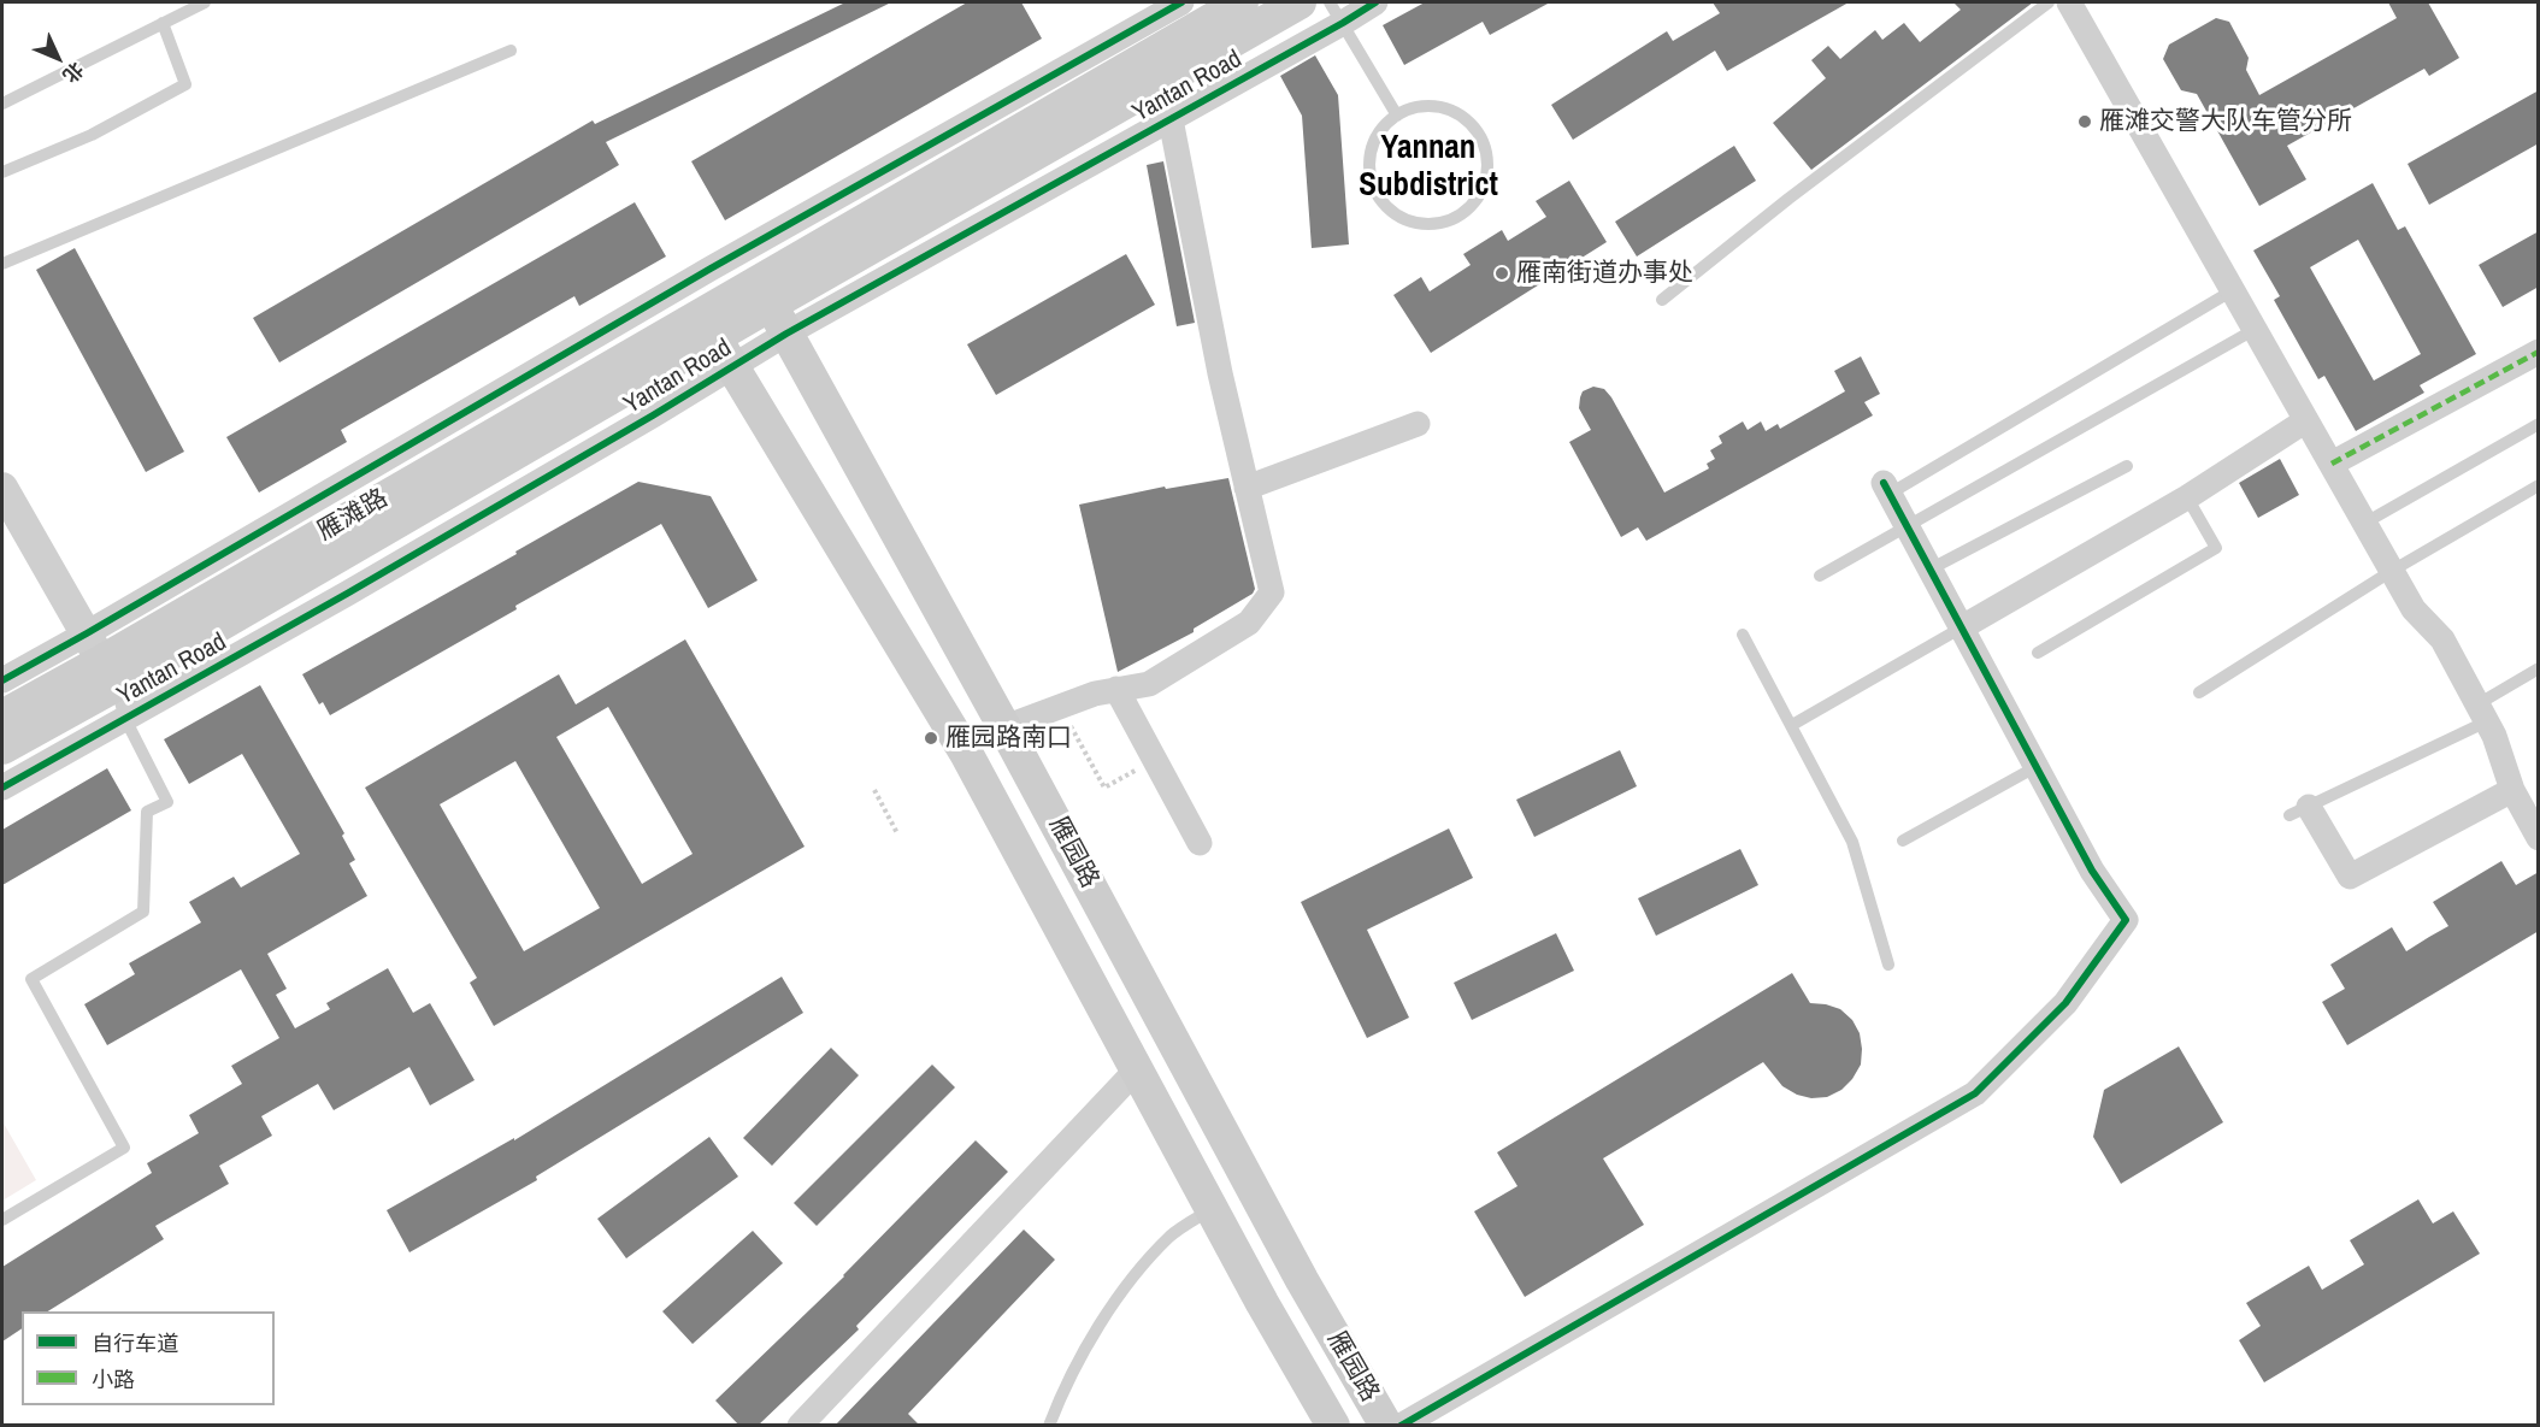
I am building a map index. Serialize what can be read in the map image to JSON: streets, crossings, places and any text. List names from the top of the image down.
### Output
{
  "streets": {
    "main road": ["Yantan Road", "雁滩路", "雁园路"]
  },
  "crossings": [
    ["Yantan Road", "雁滩路"],
    ["Yantan Road", "雁园路"],
    ["雁滩路", "雁园路"]
  ],
  "districts": ["Yannan Subdistrict"],
  "places": ["雁滩交警大队车管分所", "雁南街道办事处", "雁园路南口"],
  "legend": ["自行车道", "小路"],
  "north": "bottom right"
}
